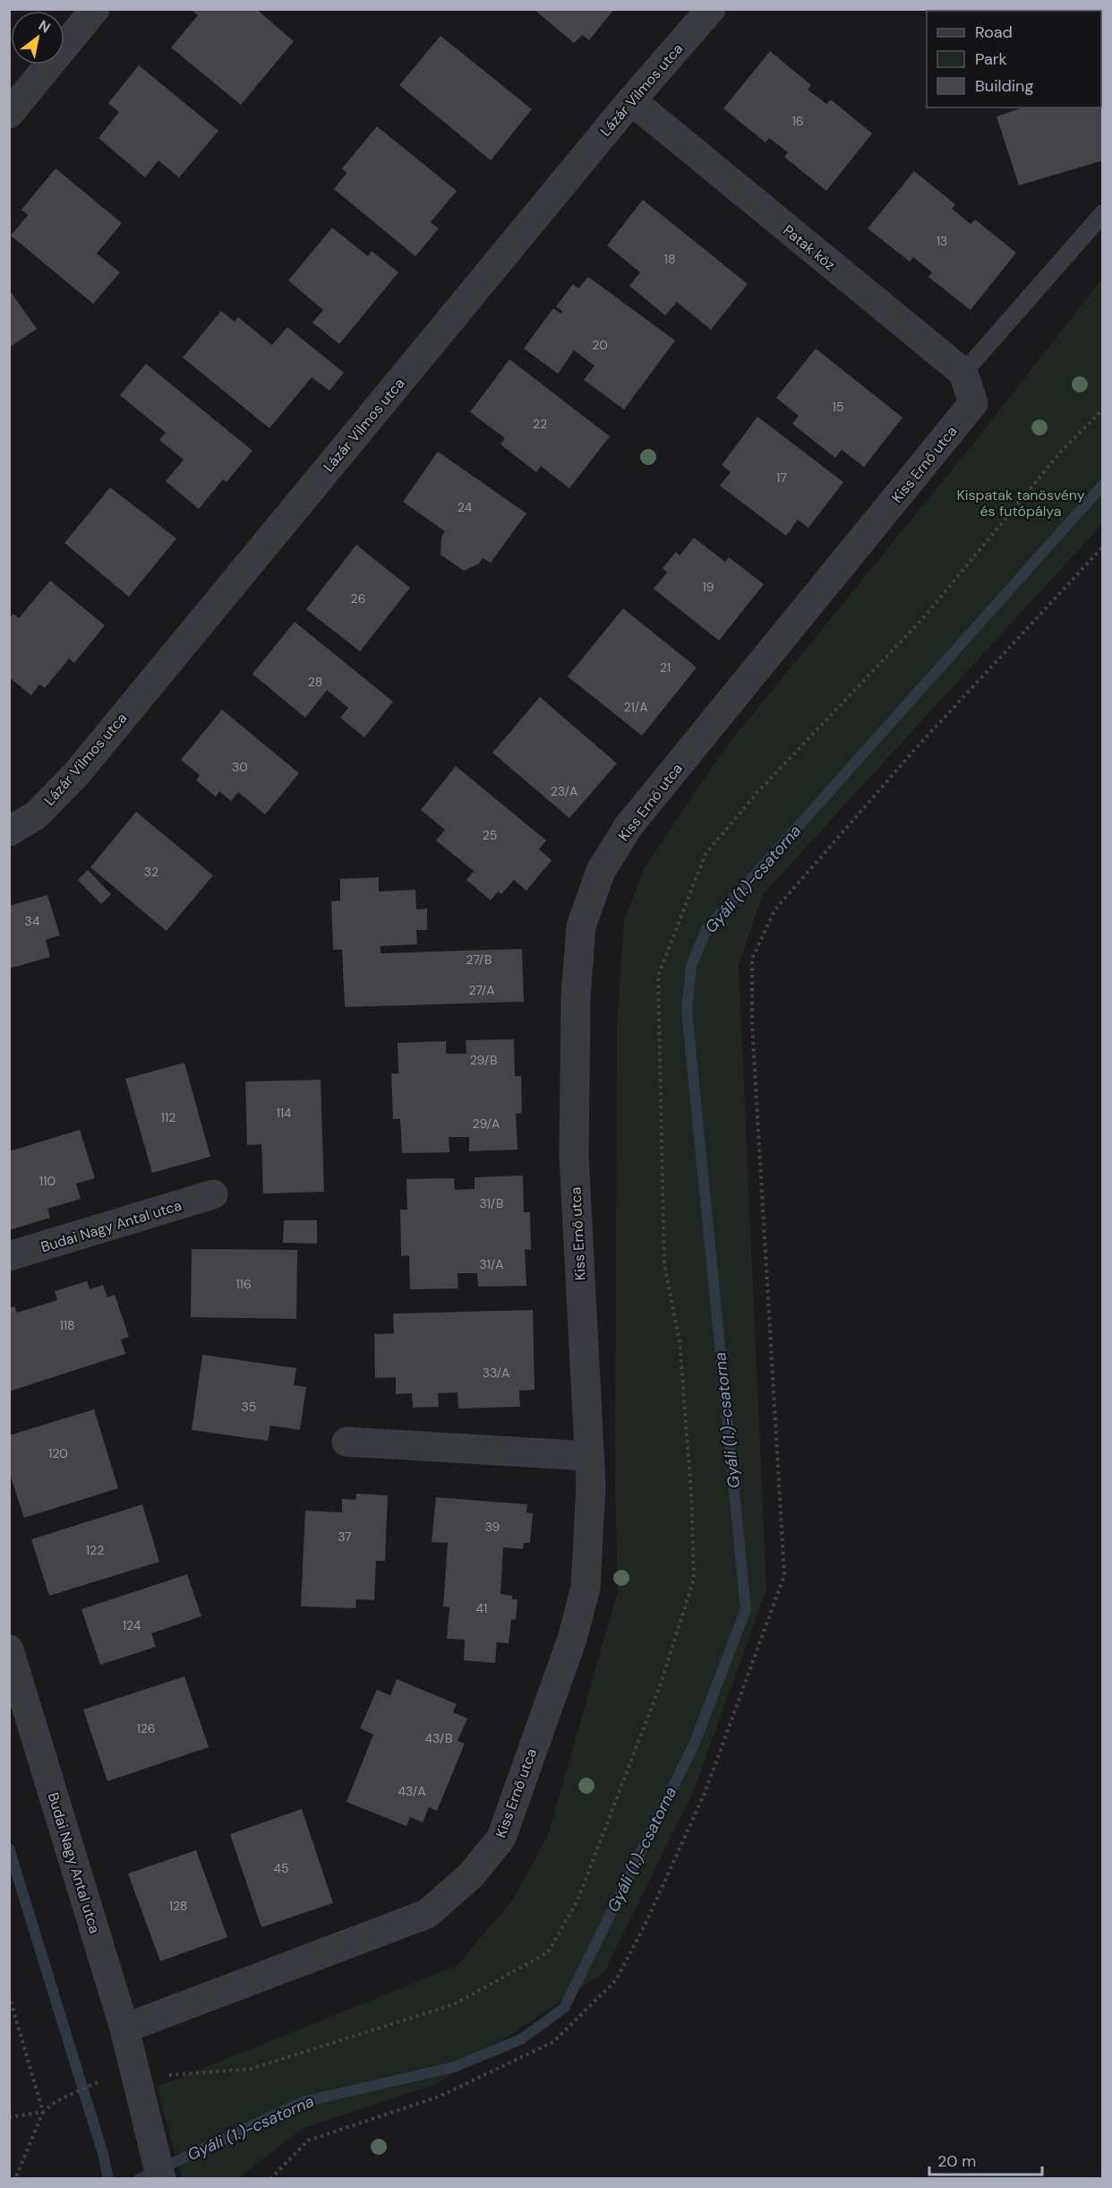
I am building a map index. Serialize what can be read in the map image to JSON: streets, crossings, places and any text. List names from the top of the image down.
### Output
{
  "streets": {
    "street": [
      "Lázár Vilmos utca",
      "Patak köz",
      "Kiss Ernő utca",
      "Budai Nagy Antal utca"
    ]
  },
  "crossings": [
    ["Lázár Vilmos utca", "Patak köz"],
    ["Patak köz", "Kiss Ernő utca"],
    ["Kiss Ernő utca", "Budai Nagy Antal utca"]
  ],
  "water": ["Gyáli (1.)-csatorna"],
  "parks": ["Kispatak tanösvény és futópálya"],
  "house_numbers": [
    "16",
    "13",
    "18",
    "20",
    "15",
    "22",
    "17",
    "24",
    "19",
    "26",
    "21",
    "28",
    "21/A",
    "30",
    "23/A",
    "25",
    "32",
    "34",
    "27/B",
    "27/A",
    "29/B",
    "114",
    "112",
    "29/A",
    "110",
    "31/B",
    "31/A",
    "116",
    "118",
    "33/A",
    "35",
    "120",
    "39",
    "37",
    "122",
    "41",
    "124",
    "126",
    "43/B",
    "43/A",
    "45",
    "128"
  ],
  "legend": ["Road", "Park", "Building"],
  "scale_bar": "20 m",
  "north": "top right"
}
